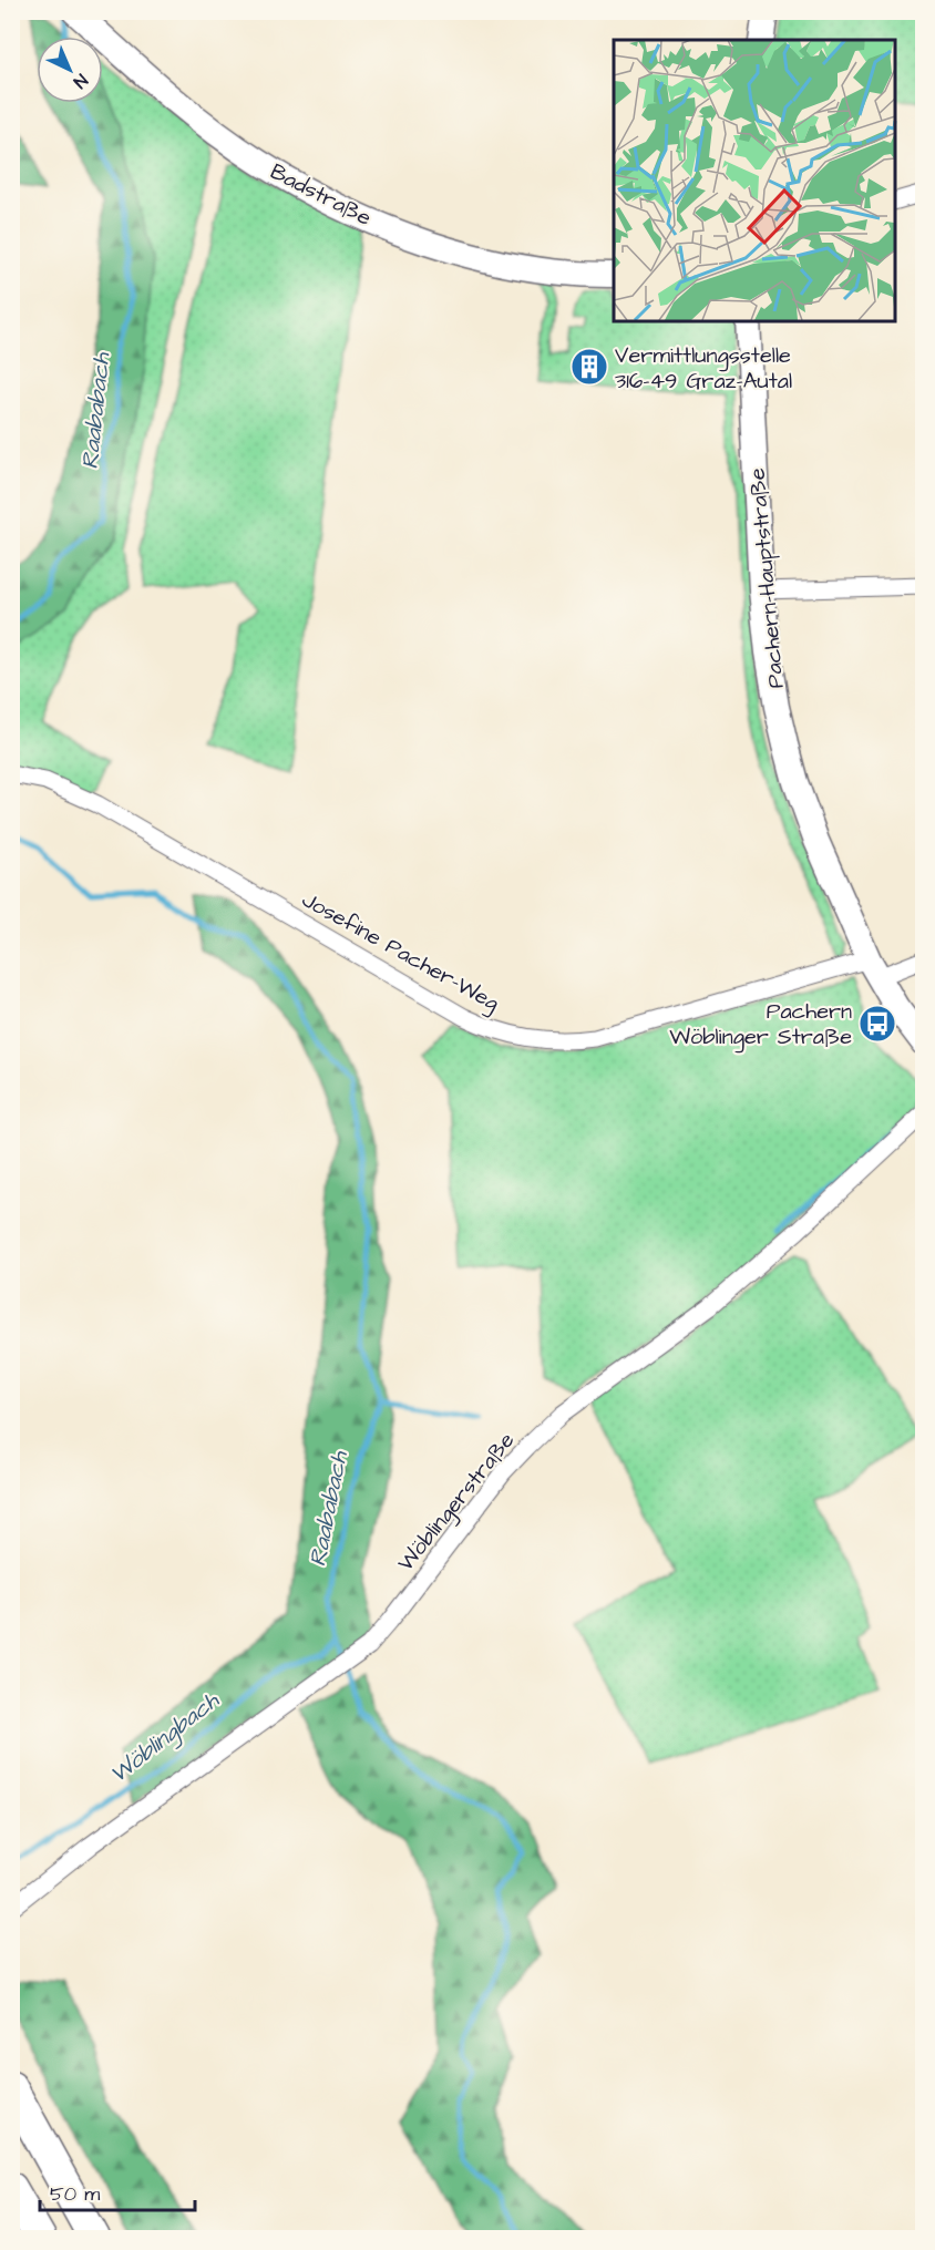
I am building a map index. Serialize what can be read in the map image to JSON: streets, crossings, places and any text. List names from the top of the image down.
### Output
{
  "streets": {
    "main road": ["Badstraße", "Pachern-Hauptstraße"],
    "street": ["Josefine Pacher-Weg", "Wöblingerstraße"]
  },
  "crossings": [
    ["Pachern-Hauptstraße", "Josefine Pacher-Weg"]
  ],
  "water": ["Raababach", "Wöblingbach"],
  "places": {
    "building": ["Vermittlungsstelle 316-49 Graz-Autal"],
    "bus stop": ["Pachern Wöblinger Straße"]
  },
  "scale_bar": "50 m",
  "north": "bottom right"
}
